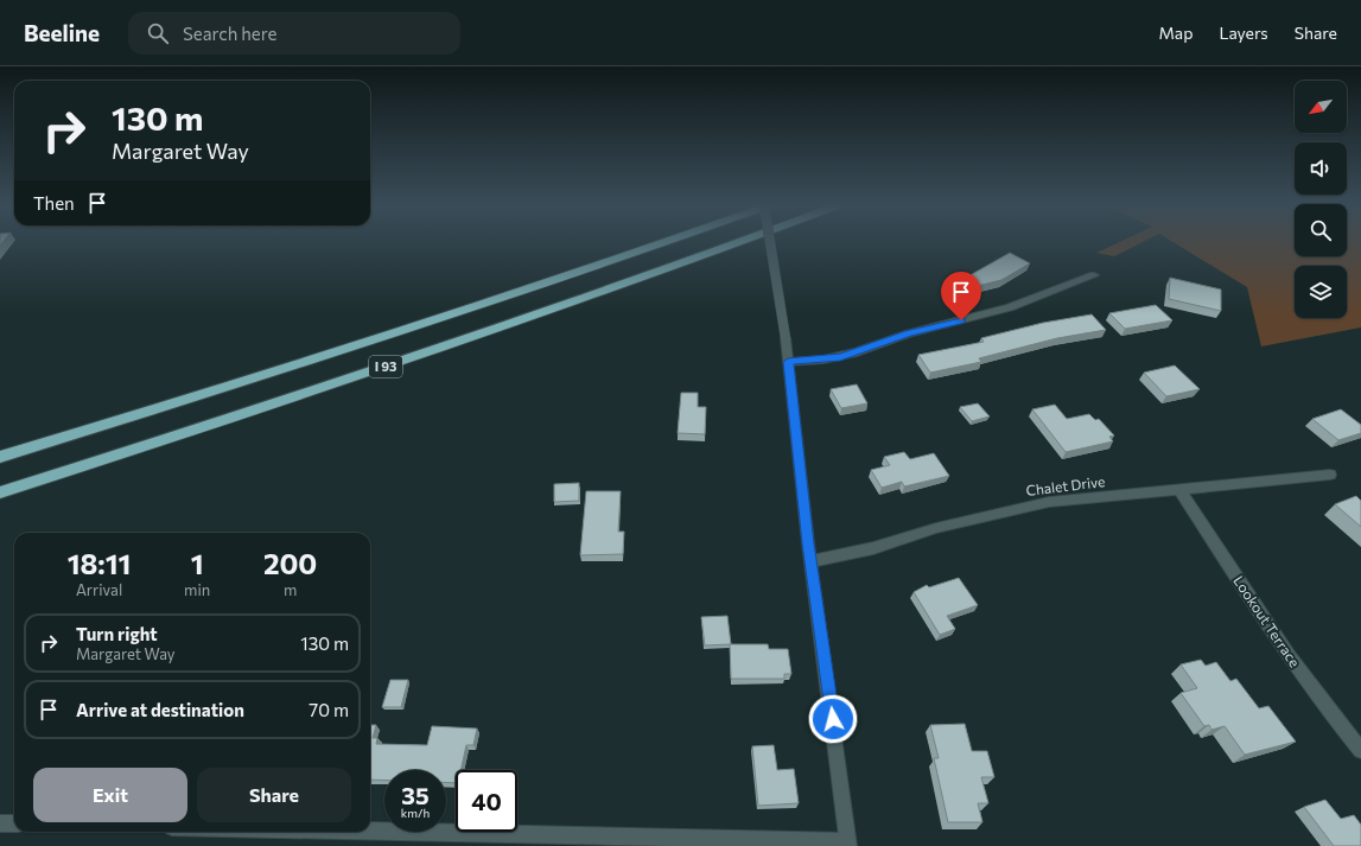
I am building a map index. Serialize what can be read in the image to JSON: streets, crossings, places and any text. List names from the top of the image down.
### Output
{
  "streets": {
    "highway": ["I 93"],
    "street": ["Chalet Drive", "Lookout Terrace"]
  },
  "crossings": [
    ["Chalet Drive", "Lookout Terrace"]
  ],
  "north": "bottom left",
  "page": {
    "header": "Beeline",
    "search": "Search here",
    "nav": ["Map", "Layers", "Share"],
    "turn": ["130 m", "Margaret Way"],
    "then": "Then",
    "eta": [
      "18:11",
      "Arrival",
      "1",
      "min",
      "200",
      "m"
    ],
    "list": [
      {
        "name": "Turn right",
        "note": "Margaret Way",
        "value": "130 m"
      },
      {
        "name": "Arrive at destination",
        "value": "70 m"
      }
    ],
    "buttons": ["Exit", "Share"],
    "speed": "35 km/h",
    "limit": "40"
  }
}
